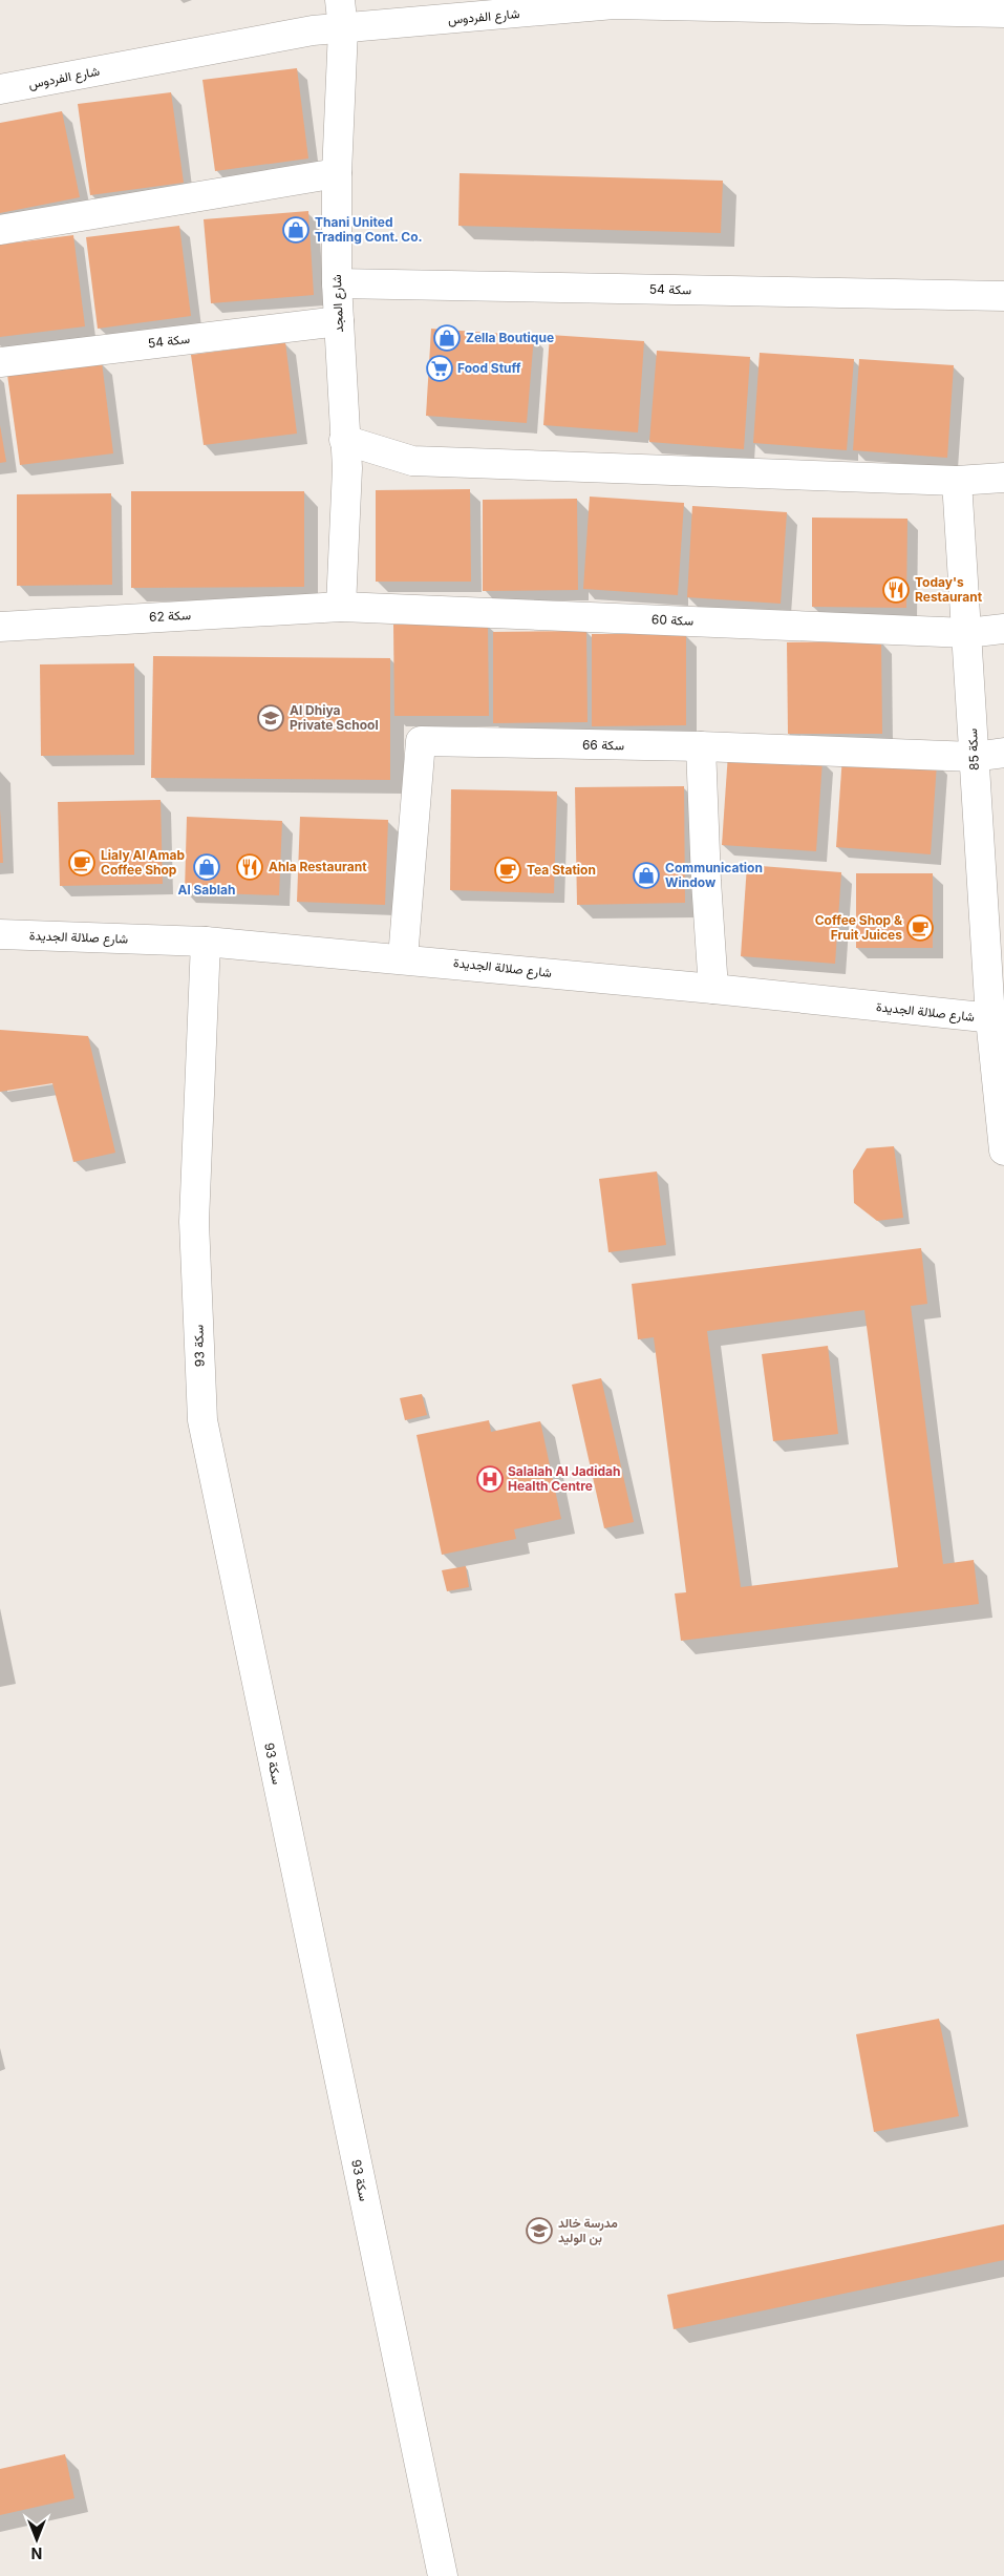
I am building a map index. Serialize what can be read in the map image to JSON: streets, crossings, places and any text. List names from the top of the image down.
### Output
{
  "streets": {
    "street": [
      "شارع الفردوس",
      "سكة 54",
      "شارع المجد",
      "سكة 62",
      "سكة 60",
      "سكة 66",
      "سكة 85",
      "شارع صلالة الجديدة",
      "سكة 93"
    ]
  },
  "crossings": [
    ["شارع الفردوس", "شارع المجد"],
    ["سكة 54", "شارع المجد"],
    ["شارع المجد", "سكة 62"],
    ["شارع المجد", "سكة 60"],
    ["سكة 62", "سكة 60"],
    ["سكة 60", "سكة 85"],
    ["سكة 66", "سكة 85"],
    ["سكة 66", "شارع صلالة الجديدة"],
    ["سكة 85", "شارع صلالة الجديدة"],
    ["شارع صلالة الجديدة", "سكة 93"]
  ],
  "places": {
    "shop": [
      "Thani United Trading Cont. Co.",
      "Zella Boutique",
      "Al Sablah",
      "Communication Window"
    ],
    "supermarket": ["Food Stuff"],
    "restaurant": ["Today's Restaurant", "Ahla Restaurant"],
    "school or university": ["Al Dhiya Private School", "مدرسة خالد بن الوليد"],
    "cafe": ["Lialy Al Amab Coffee Shop", "Tea Station", "Coffee Shop & Fruit Juices"],
    "hospital": ["Salalah Al Jadidah Health Centre"]
  },
  "north": "bottom"
}
